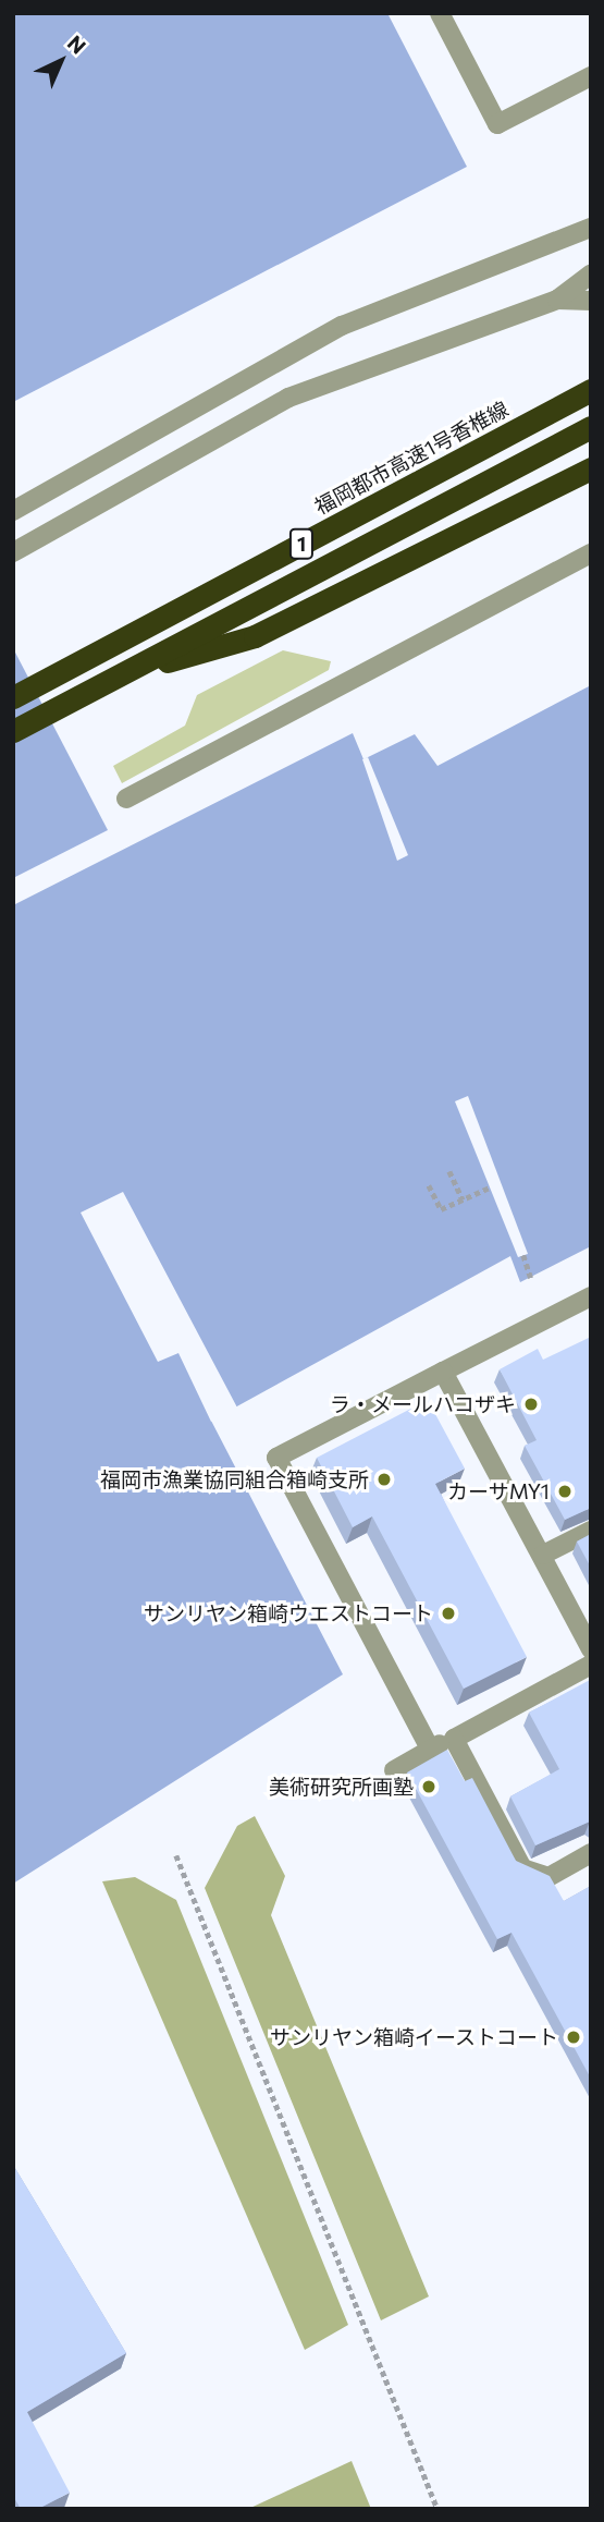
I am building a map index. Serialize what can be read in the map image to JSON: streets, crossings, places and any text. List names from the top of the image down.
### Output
{
  "streets": {
    "highway": ["福岡都市高速1号香椎線", "1"]
  },
  "places": [
    "ラ・メールハコザキ",
    "福岡市漁業協同組合箱崎支所",
    "カーサMY1",
    "サンリヤン箱崎ウエストコート",
    "美術研究所画塾",
    "サンリヤン箱崎イーストコート"
  ],
  "north": "top right"
}
